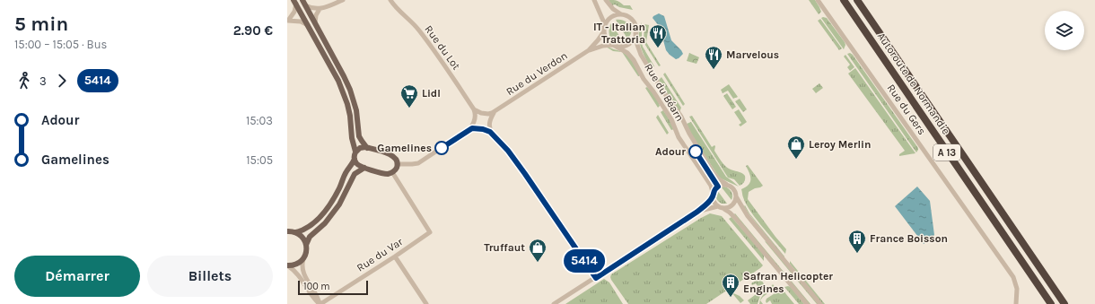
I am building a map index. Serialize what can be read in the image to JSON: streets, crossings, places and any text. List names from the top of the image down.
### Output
{
  "streets": {
    "highway": ["Autoroute de Normandie", "A 13"],
    "street": [
      "Rue du Lot",
      "Rue du Verdon",
      "Rue du Béarn",
      "Rue du Gers",
      "Rue du Var"
    ]
  },
  "crossings": [
    ["Rue du Verdon", "Rue du Béarn"]
  ],
  "places": {
    "restaurant": ["IT - Italian Trattoria", "Marvelous"],
    "supermarket": ["Lidl"],
    "other": ["Gamelines", "Adour"],
    "shop": ["Leroy Merlin", "Truffaut"],
    "building": ["France Boisson", "Safran Helicopter Engines"]
  },
  "lines": ["bus line 5414"],
  "scale_bar": "100 m",
  "page": {
    "heading": ["5 min", "15:00 – 15:05 · Bus", "2.90 €"],
    "on_map": "5414",
    "legs": ["3", "5414"],
    "list": [
      {
        "name": "Adour",
        "value": "15:03"
      },
      {
        "name": "Gamelines",
        "value": "15:05"
      }
    ],
    "buttons": ["Démarrer", "Billets"],
    "scale": "100 m"
  }
}
